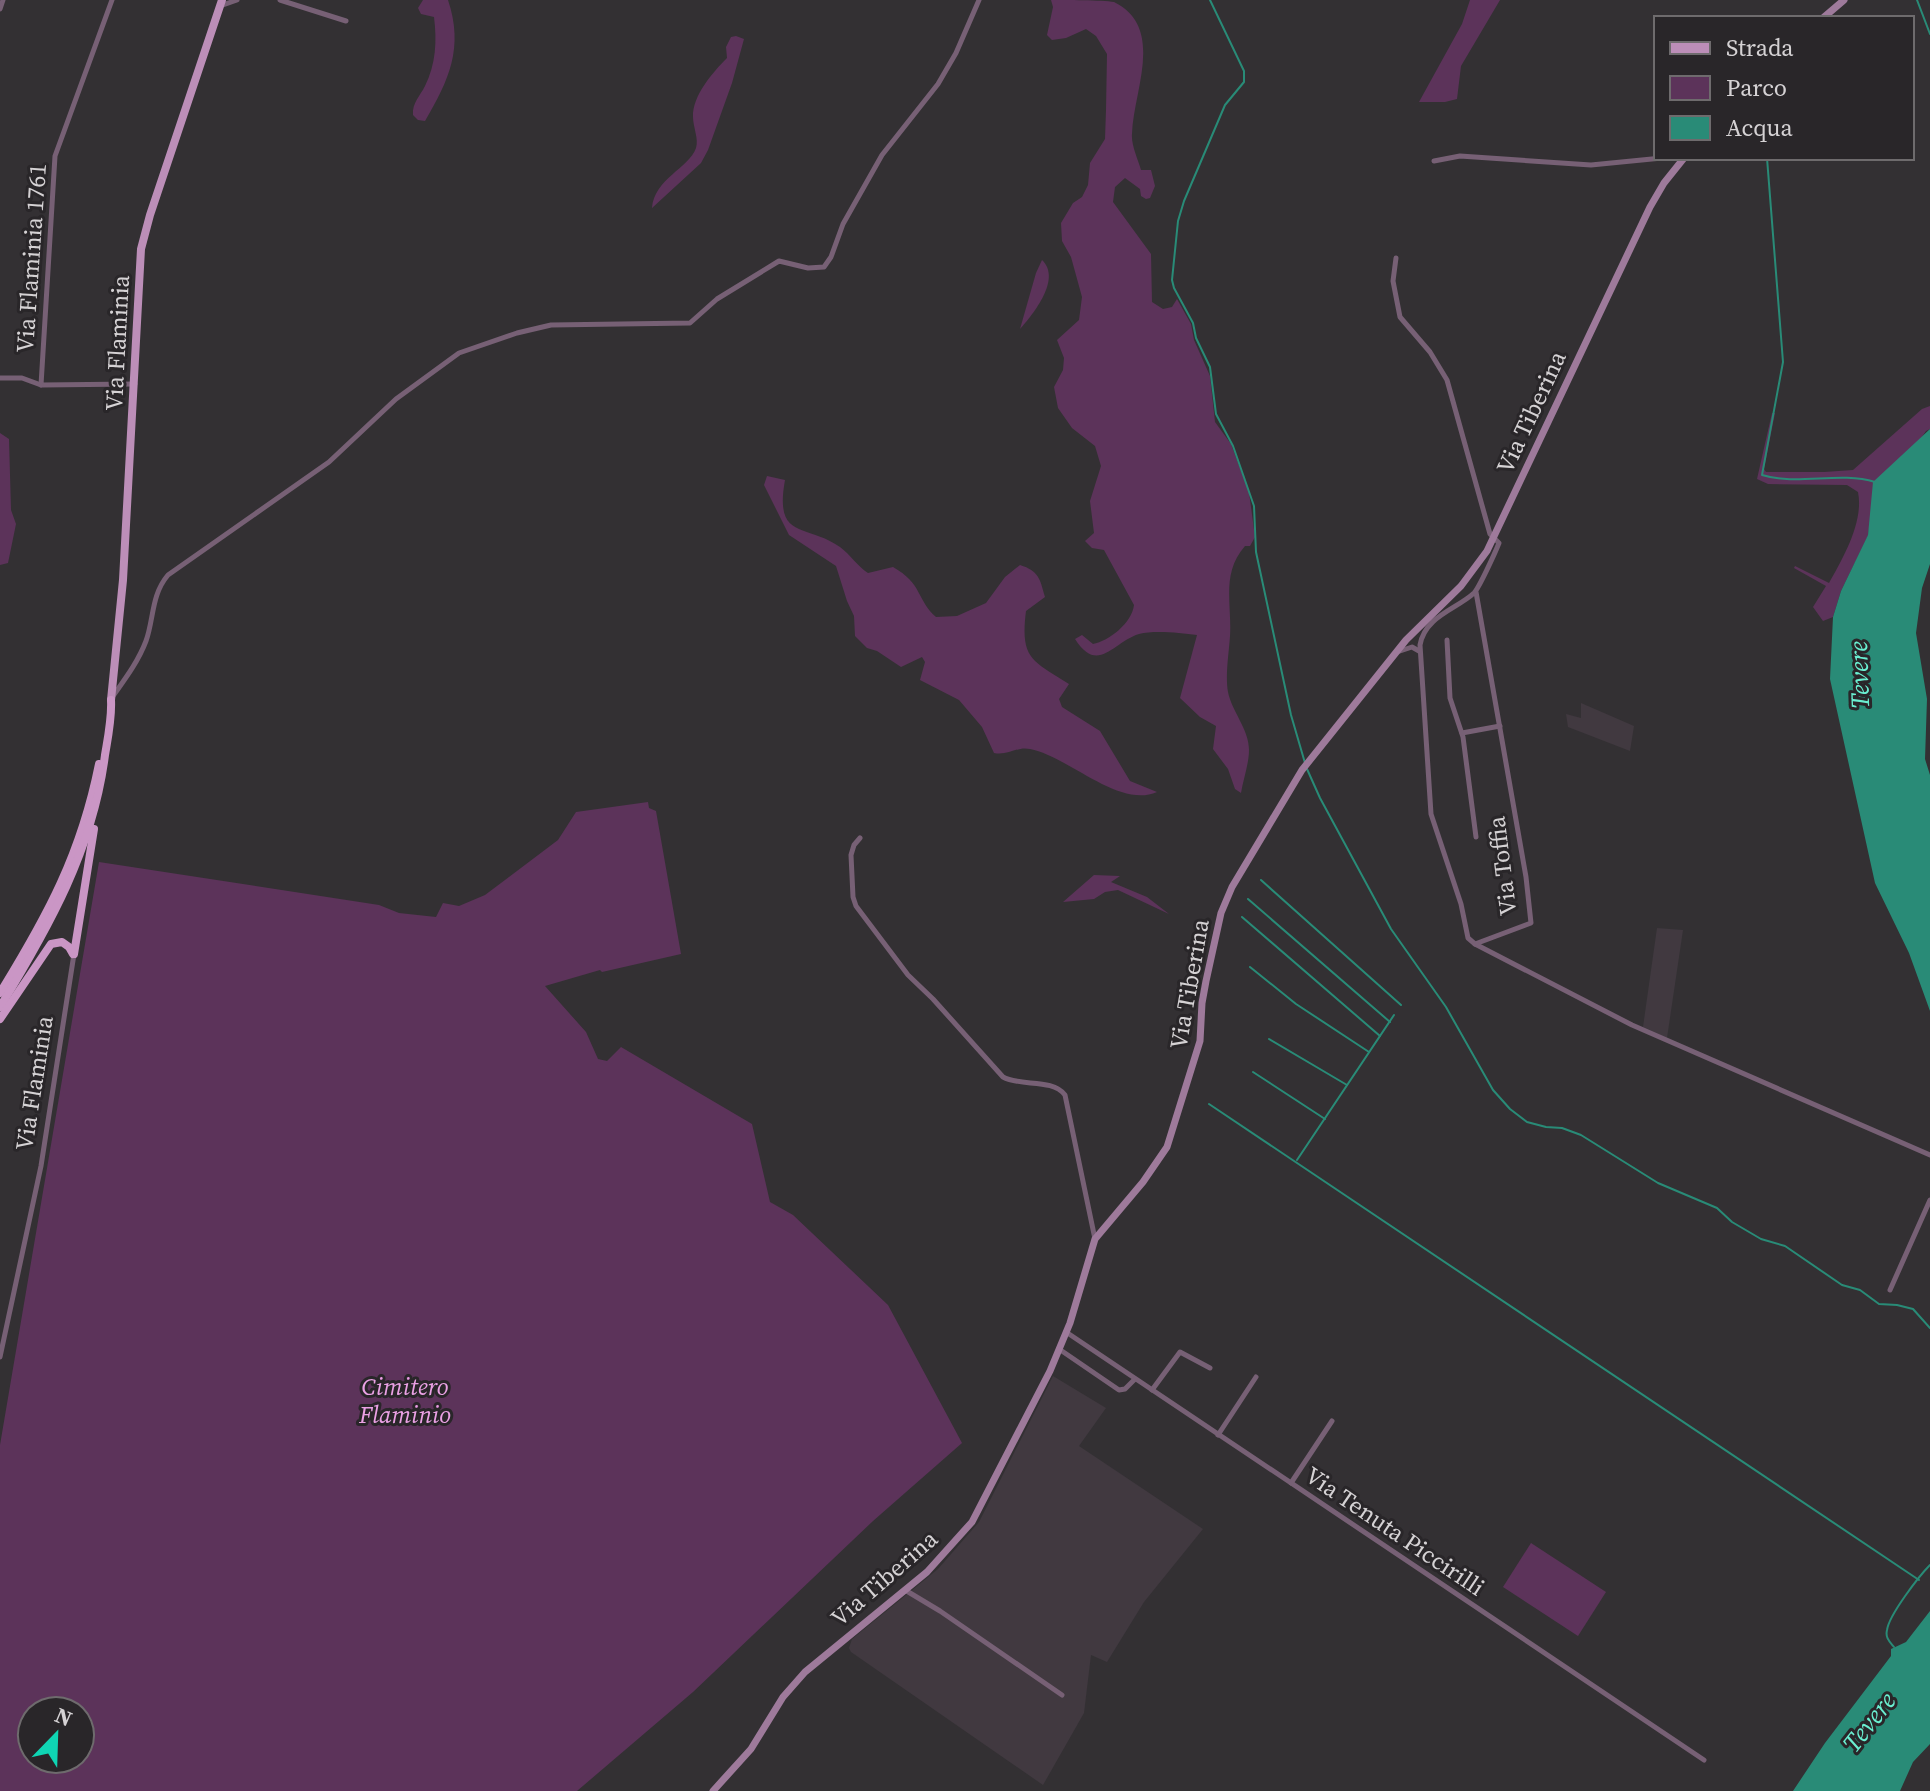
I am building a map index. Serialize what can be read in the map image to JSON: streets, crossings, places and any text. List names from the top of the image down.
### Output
{
  "streets": {
    "highway": ["Via Flaminia"],
    "main road": ["Via Tiberina"],
    "street": ["Via Flaminia 1761", "Via Toffia", "Via Tenuta Piccirilli"]
  },
  "crossings": [
    ["Via Flaminia 1761", "Via Flaminia"],
    ["Via Tiberina", "Via Tenuta Piccirilli"]
  ],
  "water": ["Tevere"],
  "parks": ["Cimitero Flaminio"],
  "legend": ["Strada", "Parco", "Acqua"],
  "north": "top right"
}
